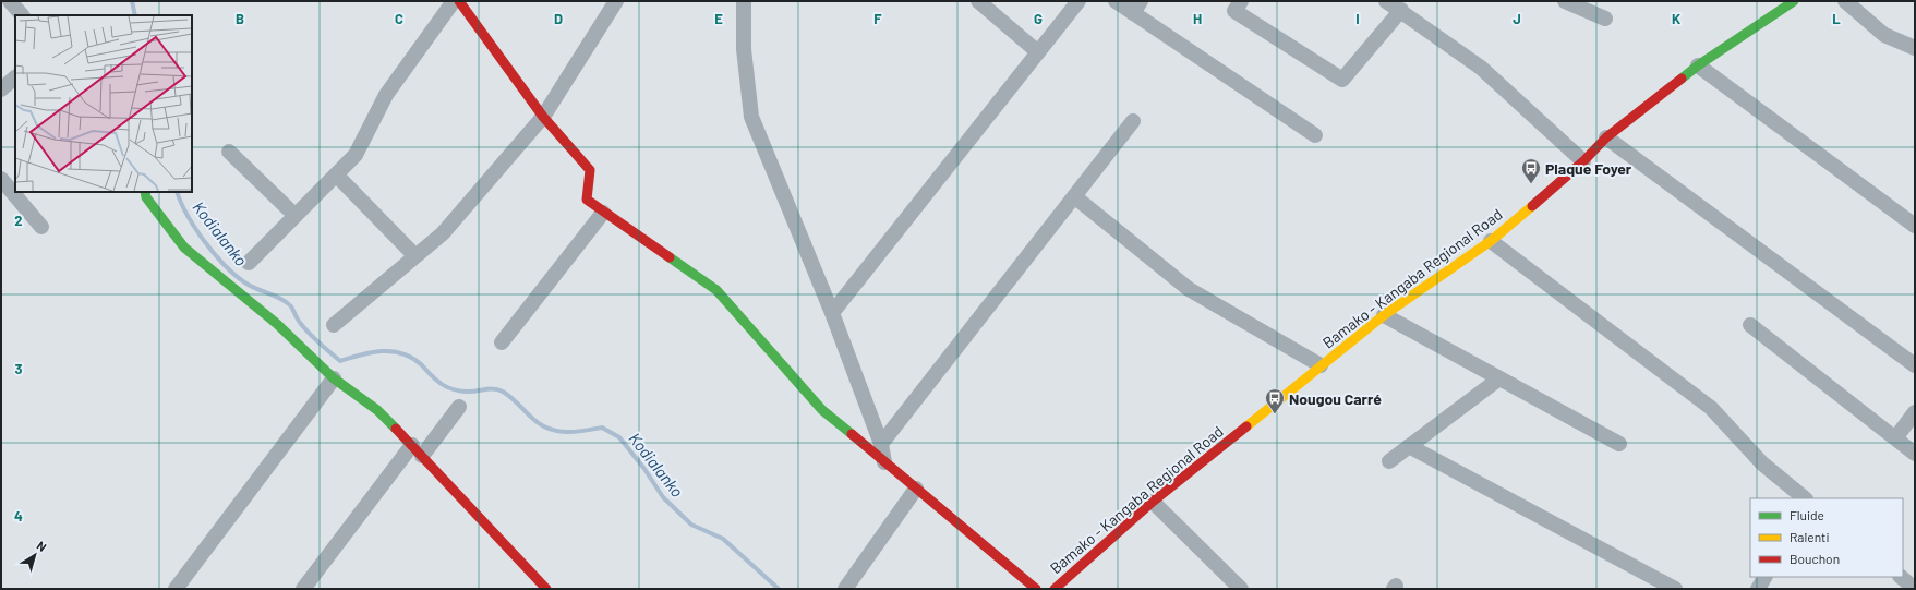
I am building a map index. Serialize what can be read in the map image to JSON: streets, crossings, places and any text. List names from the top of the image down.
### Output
{
  "streets": {
    "street": ["Bamako - Kangaba Regional Road"]
  },
  "water": ["Kodialanko"],
  "places": {
    "bus stop": ["Plaque Foyer", "Nougou Carré"]
  },
  "legend": ["Fluide", "Ralenti", "Bouchon"],
  "north": "top right",
  "grid": {
    "columns": [
      "B",
      "C",
      "D",
      "E",
      "F",
      "G",
      "H",
      "I",
      "J",
      "K",
      "L"
    ],
    "rows": ["2", "3", "4"]
  }
}
